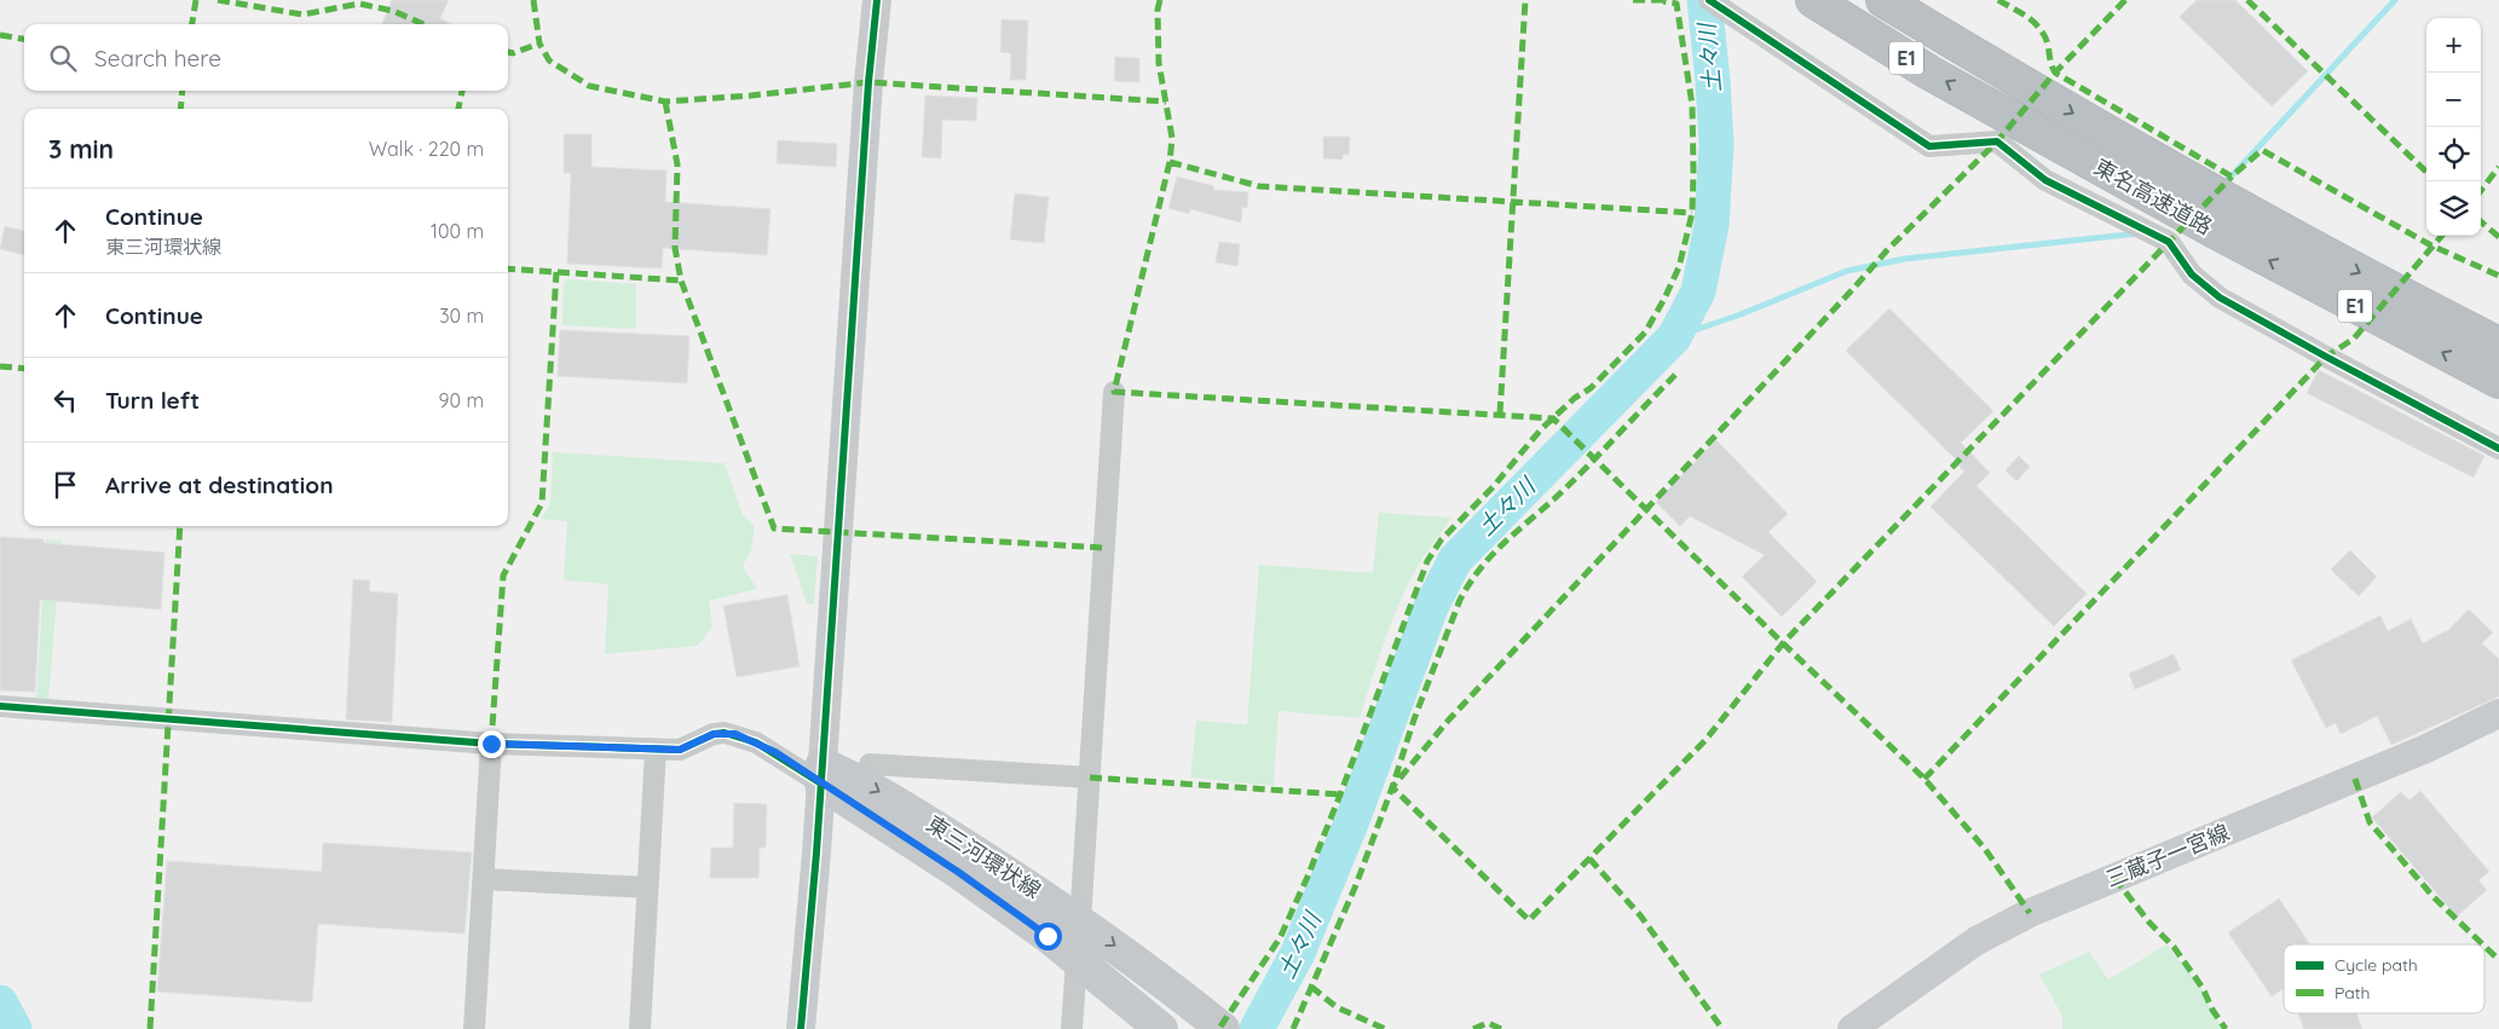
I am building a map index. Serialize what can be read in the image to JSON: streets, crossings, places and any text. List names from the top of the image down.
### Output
{
  "streets": {
    "highway": ["E1", "東名高速道路"],
    "main road": ["東三河環状線"],
    "street": ["三蔵子一宮線"]
  },
  "water": ["土々川"],
  "legend": ["Cycle path", "Path"],
  "page": {
    "map_buttons": ["+", "−"],
    "search": "Search here",
    "heading": ["3 min", "Walk · 220 m"],
    "list": [
      ["Continue", "東三河環状線", "100 m"],
      ["Continue", "30 m"],
      ["Turn left", "90 m"],
      "Arrive at destination"
    ]
  }
}
